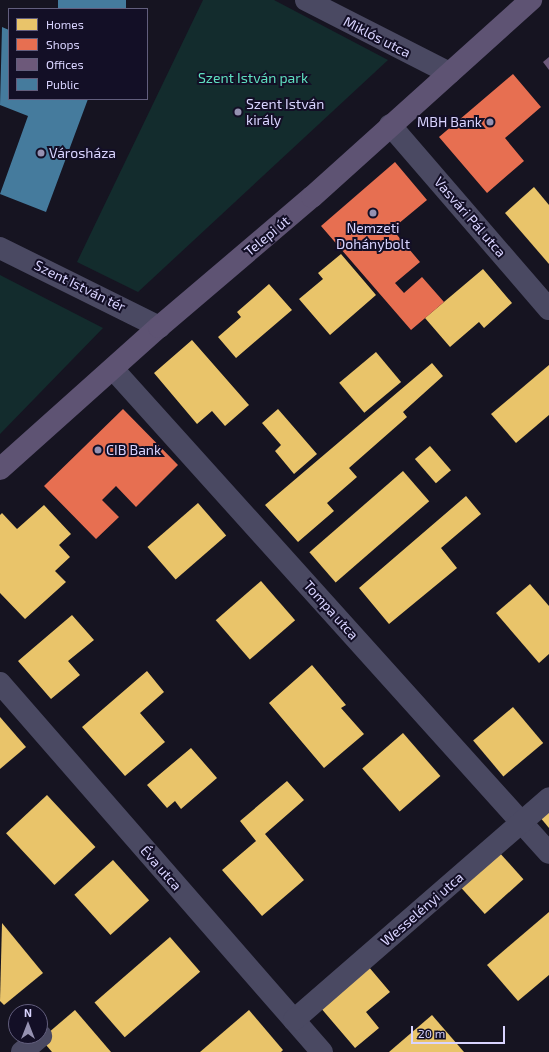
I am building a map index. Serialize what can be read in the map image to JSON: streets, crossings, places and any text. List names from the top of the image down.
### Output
{
  "streets": {
    "main road": ["Telepi út"],
    "street": [
      "Miklós utca",
      "Vasvári Pál utca",
      "Szent István tér",
      "Tompa utca",
      "Éva utca",
      "Wesselényi utca"
    ]
  },
  "crossings": [
    ["Miklós utca", "Telepi út"],
    ["Vasvári Pál utca", "Telepi út"],
    ["Telepi út", "Szent István tér"],
    ["Telepi út", "Tompa utca"],
    ["Tompa utca", "Wesselényi utca"],
    ["Éva utca", "Wesselényi utca"]
  ],
  "parks": ["Szent István park"],
  "places": [
    "Szent István király",
    "MBH Bank",
    "Városháza",
    "Nemzeti Dohánybolt",
    "CIB Bank"
  ],
  "legend": [
    "Homes",
    "Shops",
    "Offices",
    "Public"
  ],
  "scale_bar": "20 m",
  "north": "top"
}
